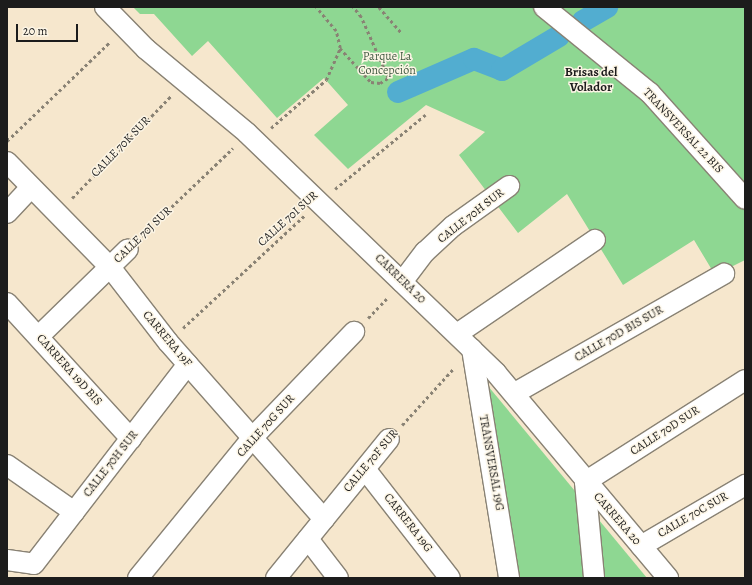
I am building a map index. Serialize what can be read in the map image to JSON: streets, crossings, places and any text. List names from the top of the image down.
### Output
{
  "streets": {
    "street": [
      "TRANSVERSAL 22 BIS",
      "CALLE 70H SUR",
      "CALLE 70J SUR",
      "CARRERA 20",
      "CALLE 70D BIS SUR",
      "CARRERA 19F",
      "CARRERA 19D BIS",
      "CALLE 70G SUR",
      "CALLE 70D SUR",
      "CALLE 70F SUR",
      "TRANSVERSAL 19G",
      "CALLE 70C SUR",
      "CARRERA 19G"
    ],
    "path": ["CALLE 70K SUR", "CALLE 70I SUR"]
  },
  "crossings": [
    ["CALLE 70K SUR", "CARRERA 20"],
    ["CALLE 70K SUR", "CARRERA 19F"],
    ["CALLE 70H SUR", "CARRERA 20"],
    ["CALLE 70H SUR", "CARRERA 19F"],
    ["CALLE 70H SUR", "CARRERA 19D BIS"],
    ["CALLE 70I SUR", "CARRERA 20"],
    ["CALLE 70I SUR", "CARRERA 19F"],
    ["CALLE 70J SUR", "CARRERA 20"],
    ["CALLE 70J SUR", "CARRERA 19F"],
    ["CALLE 70J SUR", "CARRERA 19D BIS"],
    ["CARRERA 20", "CALLE 70D BIS SUR"],
    ["CARRERA 20", "CALLE 70D SUR"],
    ["CARRERA 20", "CALLE 70F SUR"],
    ["CARRERA 20", "TRANSVERSAL 19G"],
    ["CARRERA 20", "CALLE 70C SUR"],
    ["CARRERA 19F", "CALLE 70G SUR"],
    ["CARRERA 19F", "CALLE 70F SUR"],
    ["CALLE 70F SUR", "TRANSVERSAL 19G"],
    ["CALLE 70F SUR", "CARRERA 19G"]
  ],
  "districts": ["Brisas del Volador"],
  "parks": ["Parque La Concepción"],
  "scale_bar": "20 m"
}
